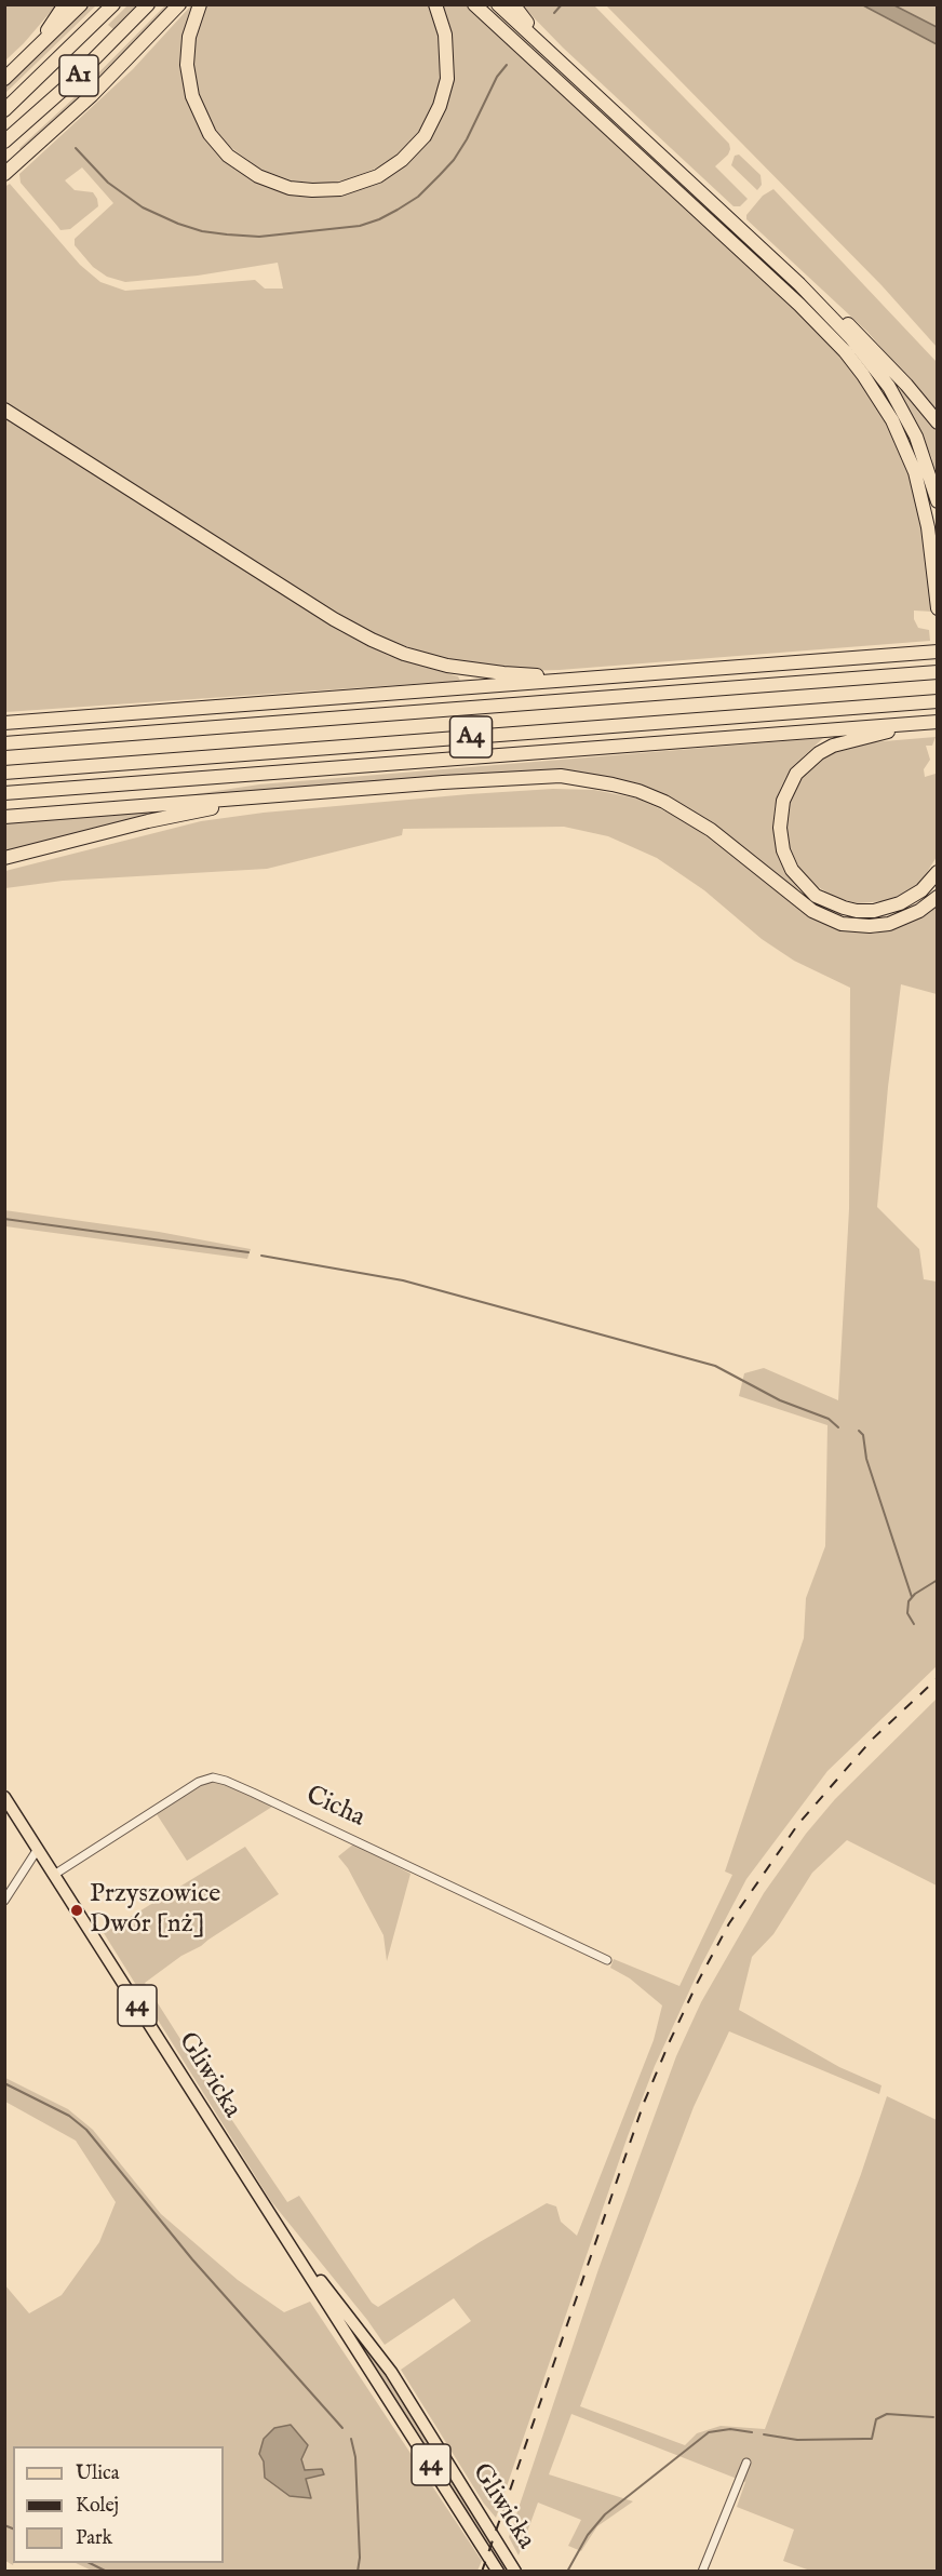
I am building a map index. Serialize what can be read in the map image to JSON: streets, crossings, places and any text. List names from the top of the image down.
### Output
{
  "streets": {
    "highway": ["A1", "A4"],
    "main road": ["44", "Gliwicka"],
    "street": ["Cicha"]
  },
  "crossings": [
    ["Cicha", "Gliwicka"]
  ],
  "places": ["Przyszowice Dwór [nż]"],
  "legend": ["Ulica", "Kolej", "Park"]
}
